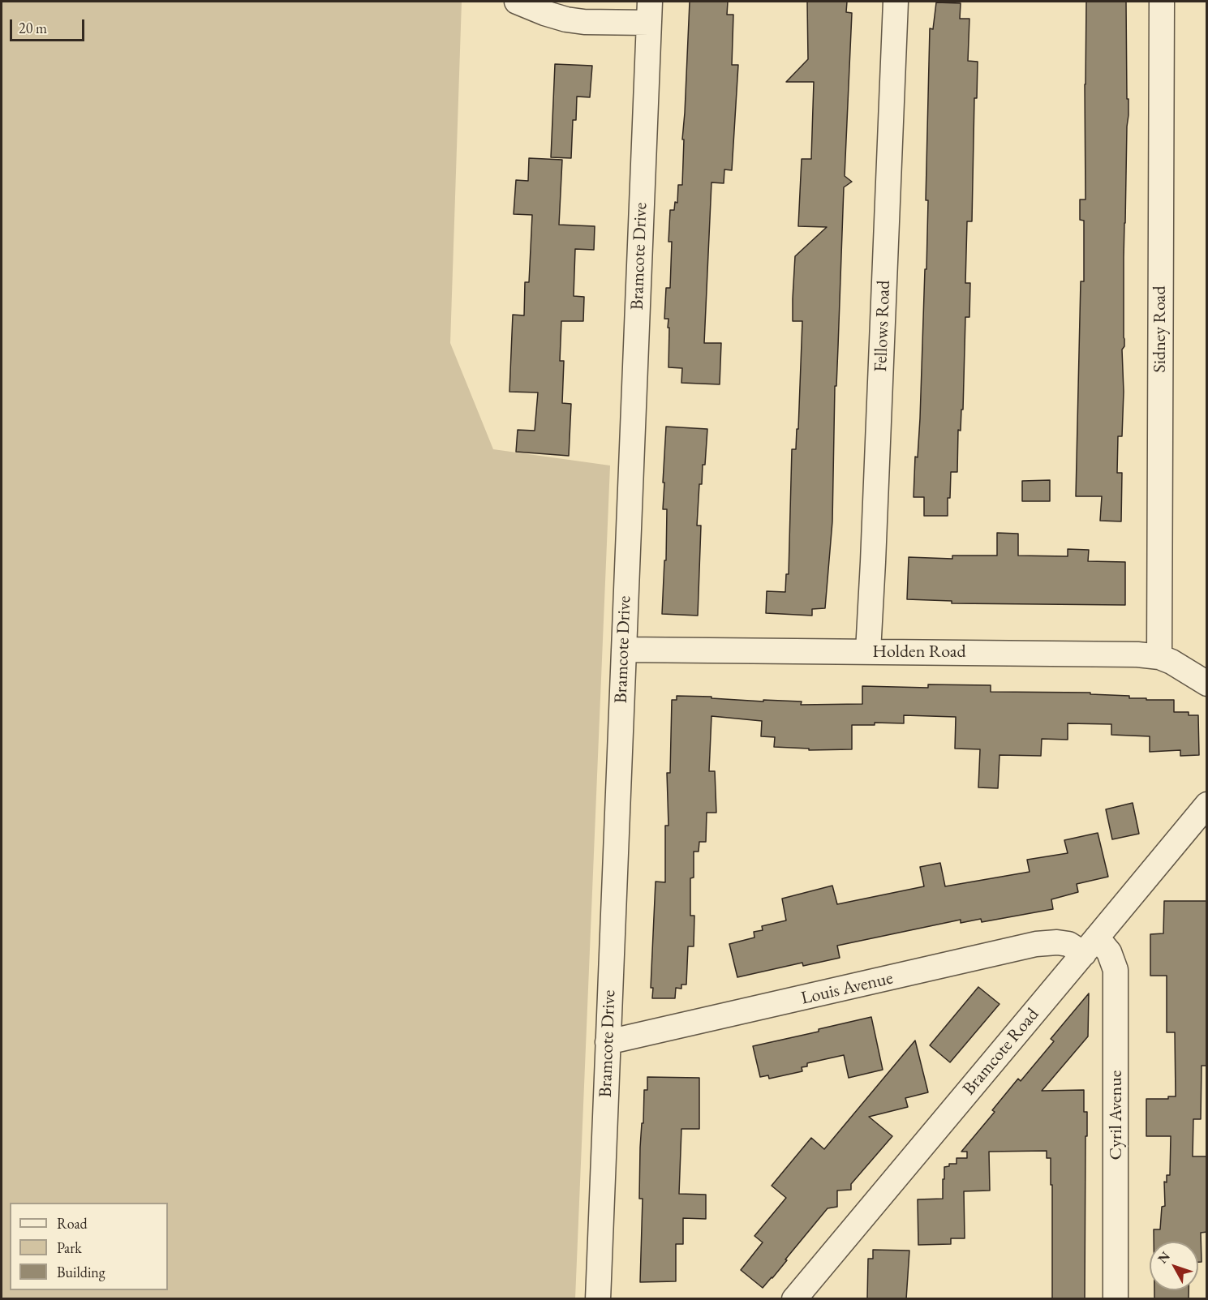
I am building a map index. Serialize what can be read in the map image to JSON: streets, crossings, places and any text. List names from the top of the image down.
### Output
{
  "streets": {
    "street": [
      "Bramcote Drive",
      "Fellows Road",
      "Sidney Road",
      "Holden Road",
      "Louis Avenue",
      "Bramcote Road",
      "Cyril Avenue"
    ]
  },
  "crossings": [
    ["Bramcote Drive", "Holden Road"],
    ["Bramcote Drive", "Louis Avenue"],
    ["Fellows Road", "Holden Road"],
    ["Sidney Road", "Holden Road"],
    ["Louis Avenue", "Bramcote Road"],
    ["Louis Avenue", "Cyril Avenue"],
    ["Bramcote Road", "Cyril Avenue"]
  ],
  "legend": ["Road", "Park", "Building"],
  "scale_bar": "20 m",
  "north": "top left"
}
